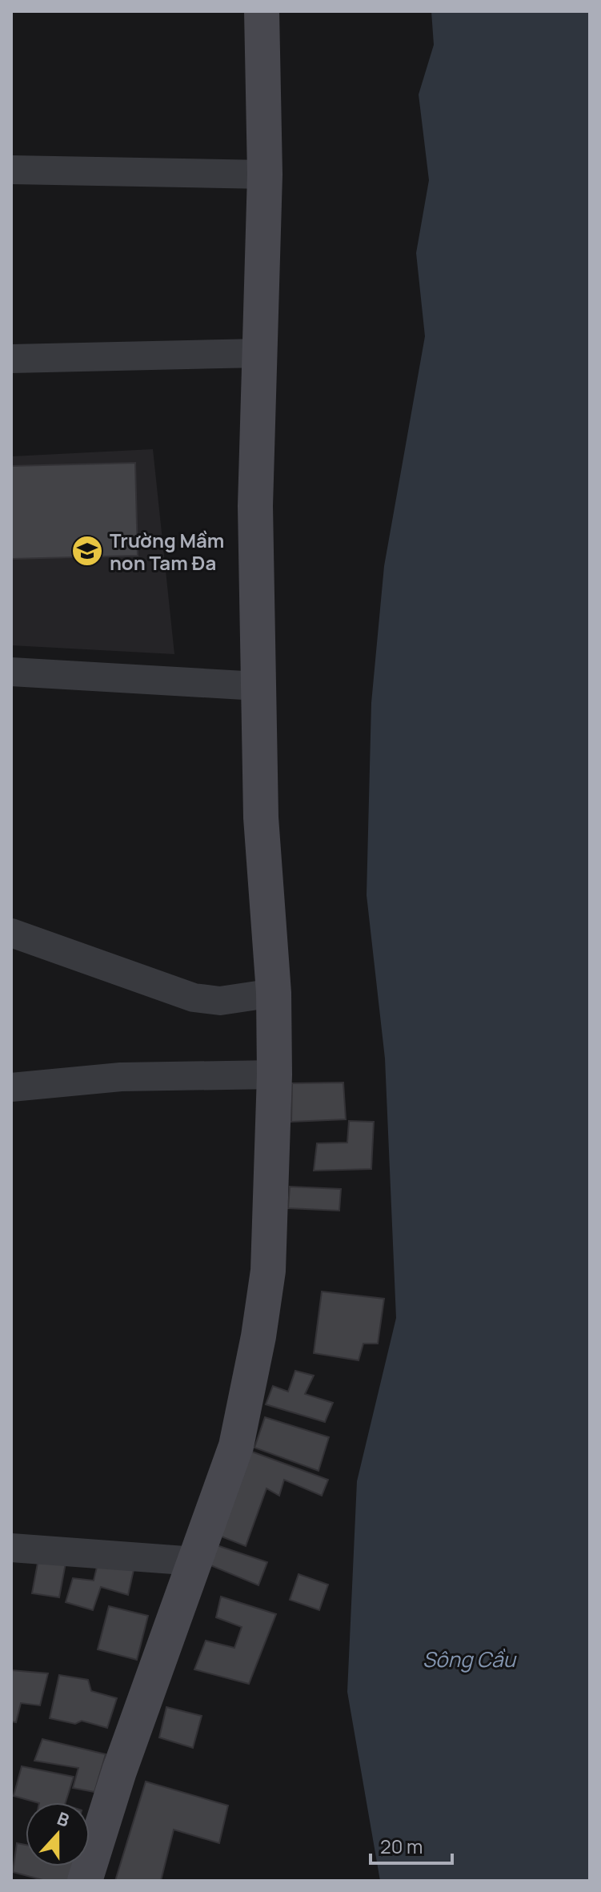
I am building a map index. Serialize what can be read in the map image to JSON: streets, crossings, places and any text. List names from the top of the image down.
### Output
{
  "water": ["Sông Cầu"],
  "places": {
    "school or university": ["Trường Mầm non Tam Đa"]
  },
  "scale_bar": "20 m",
  "north": "top"
}
